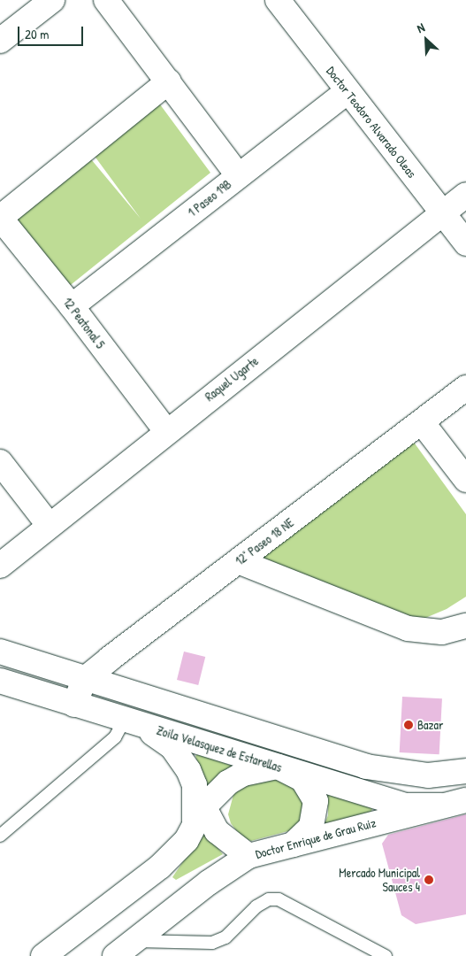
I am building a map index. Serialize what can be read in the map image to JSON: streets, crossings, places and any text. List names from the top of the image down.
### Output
{
  "streets": {
    "street": [
      "Doctor Teodoro Alvarado Oleas",
      "1 Paseo 19B",
      "12 Peatonal 5",
      "Raquel Ugarte",
      "12° Paseo 18 NE",
      "Zoila Velasquez de Estarellas",
      "Doctor Enrique de Grau Ruiz"
    ]
  },
  "crossings": [
    ["Doctor Teodoro Alvarado Oleas", "1 Paseo 19B"],
    ["Doctor Teodoro Alvarado Oleas", "Raquel Ugarte"],
    ["1 Paseo 19B", "12 Peatonal 5"],
    ["12 Peatonal 5", "Raquel Ugarte"],
    ["12° Paseo 18 NE", "Zoila Velasquez de Estarellas"],
    ["Zoila Velasquez de Estarellas", "Doctor Enrique de Grau Ruiz"]
  ],
  "places": ["Bazar", "Mercado Municipal Sauces 4"],
  "scale_bar": "20 m",
  "north": "top left"
}
